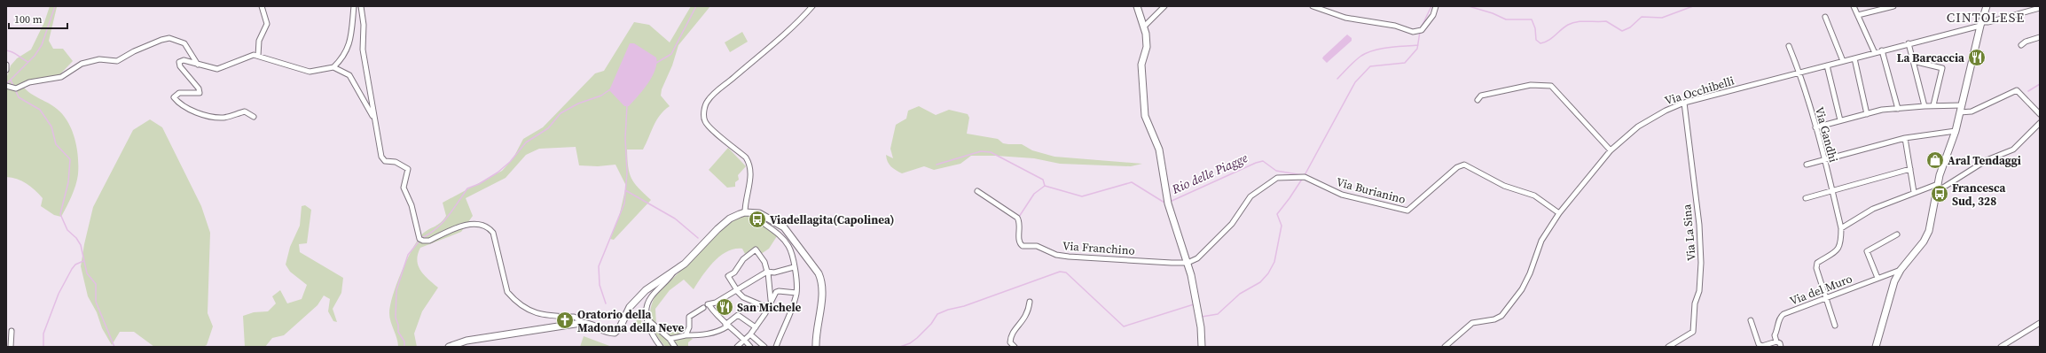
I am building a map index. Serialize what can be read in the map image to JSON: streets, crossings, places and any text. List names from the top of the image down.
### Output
{
  "streets": {
    "street": [
      "Via Occhibelli",
      "Via Gandhi",
      "Via Burianino",
      "Via La Sina",
      "Via Franchino",
      "Via del Muro"
    ]
  },
  "crossings": [
    ["Via Occhibelli", "Via Gandhi"],
    ["Via Occhibelli", "Via Burianino"],
    ["Via Occhibelli", "Via La Sina"],
    ["Via Gandhi", "Via del Muro"],
    ["Via Burianino", "Via Franchino"]
  ],
  "districts": ["CINTOLESE"],
  "water": ["Rio delle Piagge"],
  "places": {
    "restaurant": ["La Barcaccia", "San Michele"],
    "shop": ["Aral Tendaggi"],
    "bus stop": ["Francesca Sud, 328", "Viadellagita(Capolinea)"],
    "church": ["Oratorio della Madonna della Neve"]
  },
  "scale_bar": "100 m"
}
